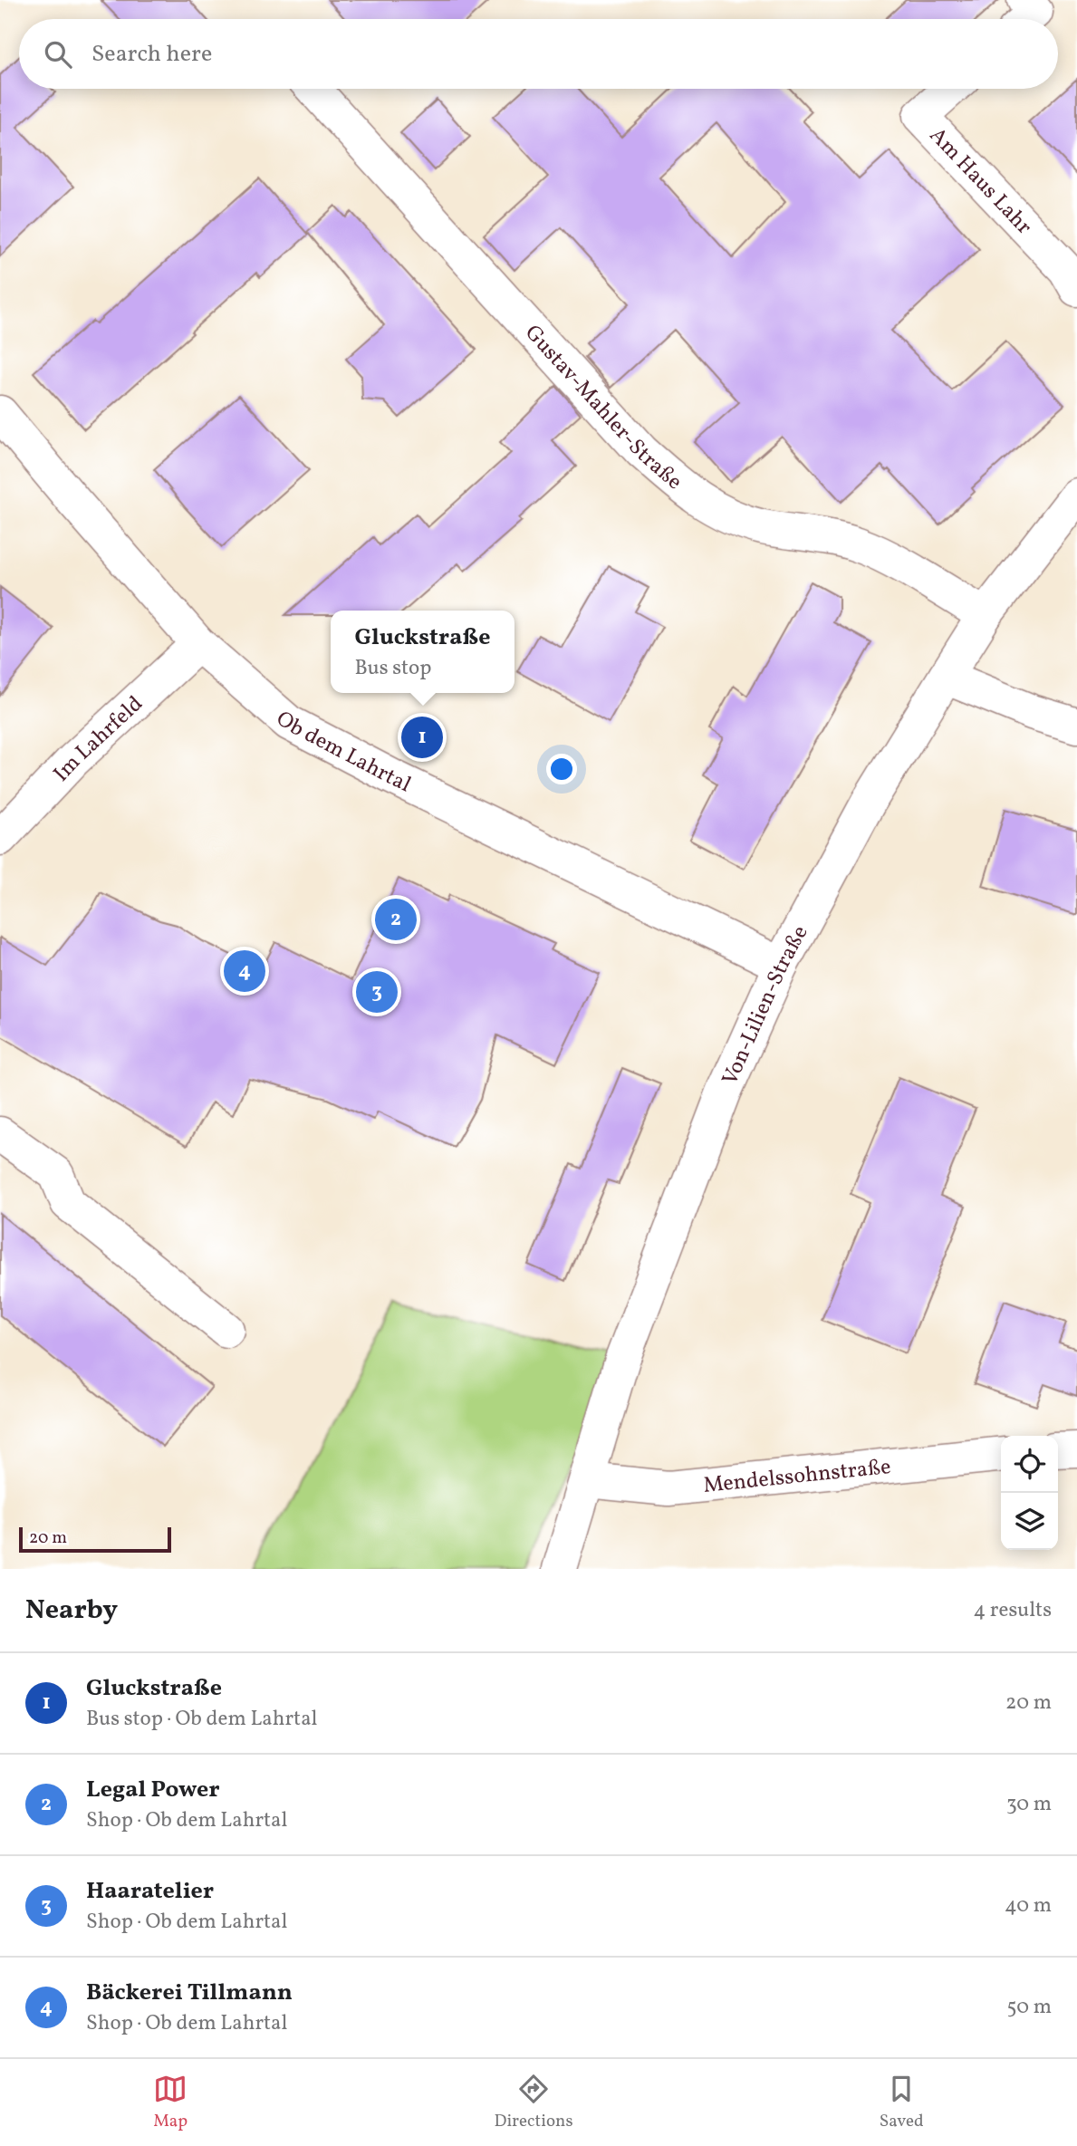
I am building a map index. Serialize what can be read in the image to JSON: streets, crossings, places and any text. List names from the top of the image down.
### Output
{
  "streets": {
    "street": [
      "Am Haus Lahr",
      "Gustav-Mahler-Straße",
      "Im Lahrfeld",
      "Ob dem Lahrtal",
      "Von-Lilien-Straße",
      "Mendelssohnstraße"
    ]
  },
  "crossings": [
    ["Gustav-Mahler-Straße", "Von-Lilien-Straße"],
    ["Im Lahrfeld", "Ob dem Lahrtal"],
    ["Ob dem Lahrtal", "Von-Lilien-Straße"],
    ["Von-Lilien-Straße", "Mendelssohnstraße"]
  ],
  "scale_bar": "20 m",
  "page": {
    "search": "Search here",
    "popup": ["Gluckstraße", "Bus stop"],
    "pins": [
      "1",
      "2",
      "4",
      "3"
    ],
    "scale": "20 m",
    "heading": ["Nearby", "4 results"],
    "list": [
      {
        "mark": "1",
        "name": "Gluckstraße",
        "note": "Bus stop · Ob dem Lahrtal",
        "value": "20 m"
      },
      {
        "mark": "2",
        "name": "Legal Power",
        "note": "Shop · Ob dem Lahrtal",
        "value": "30 m"
      },
      {
        "mark": "3",
        "name": "Haaratelier",
        "note": "Shop · Ob dem Lahrtal",
        "value": "40 m"
      },
      {
        "mark": "4",
        "name": "Bäckerei Tillmann",
        "note": "Shop · Ob dem Lahrtal",
        "value": "50 m"
      }
    ],
    "nav": ["Map", "Directions", "Saved"]
  }
}
